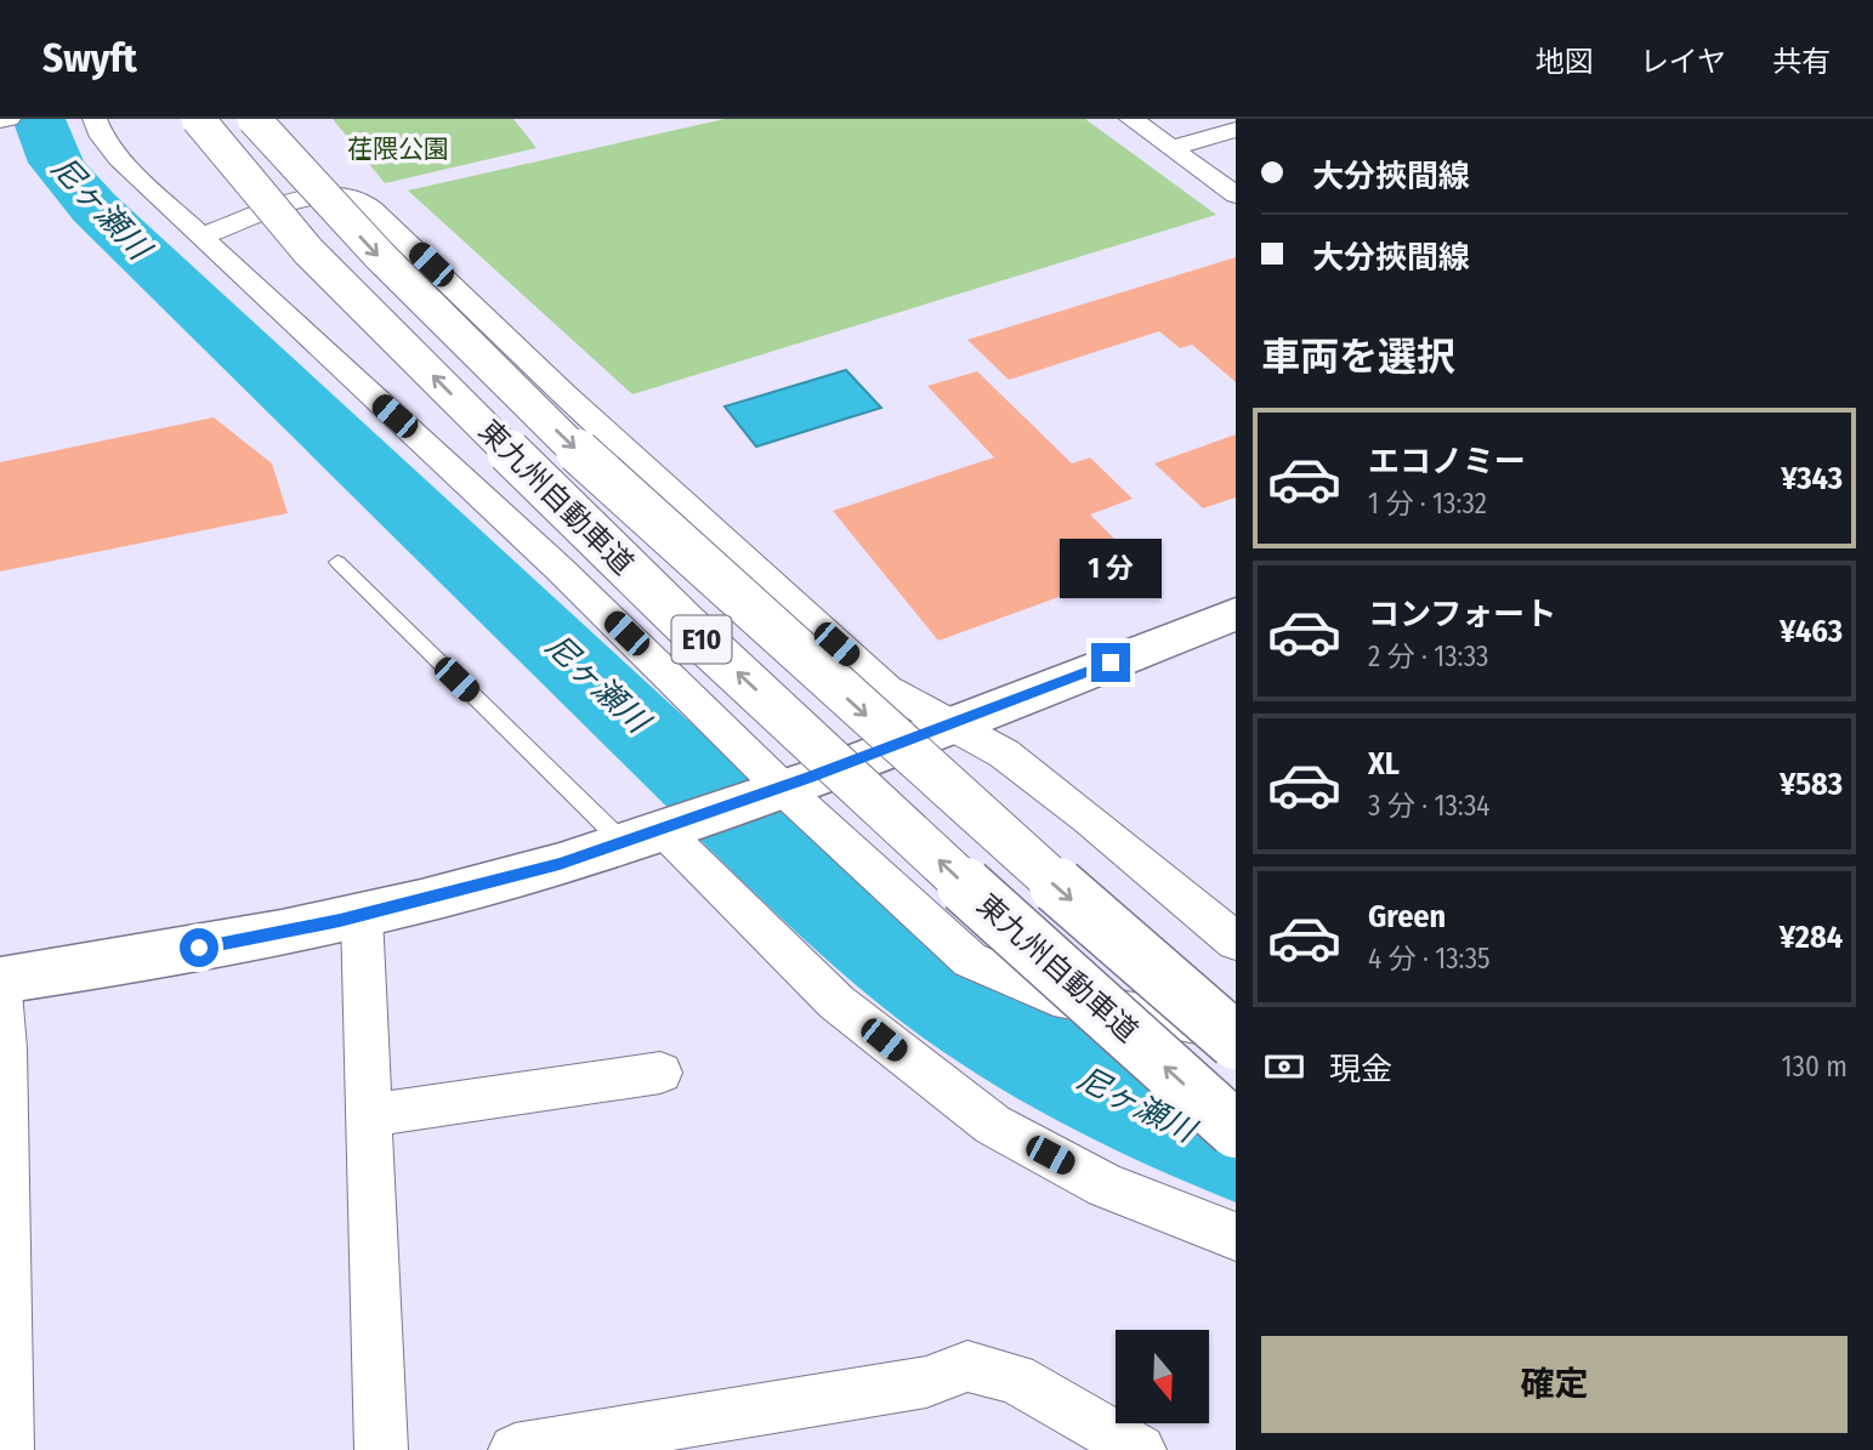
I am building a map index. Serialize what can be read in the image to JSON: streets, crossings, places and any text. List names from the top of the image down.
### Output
{
  "streets": {
    "main road": ["東九州自動車道", "E10"]
  },
  "water": ["尼ヶ瀬川"],
  "parks": ["荏隈公園"],
  "north": "bottom",
  "page": {
    "header": "Swyft",
    "nav": ["地図", "レイヤ", "共有"],
    "banner": ["大分挾間線", "大分挾間線"],
    "heading": "車両を選択",
    "list": [
      {
        "name": "エコノミー",
        "note": "1 分 · 13:32",
        "value": "¥343"
      },
      {
        "name": "コンフォート",
        "note": "2 分 · 13:33",
        "value": "¥463"
      },
      {
        "name": "XL",
        "note": "3 分 · 13:34",
        "value": "¥583"
      },
      {
        "name": "Green",
        "note": "4 分 · 13:35",
        "value": "¥284"
      }
    ],
    "bubble": "1 分",
    "pay": ["現金", "130 m"],
    "buttons": "確定"
  }
}
